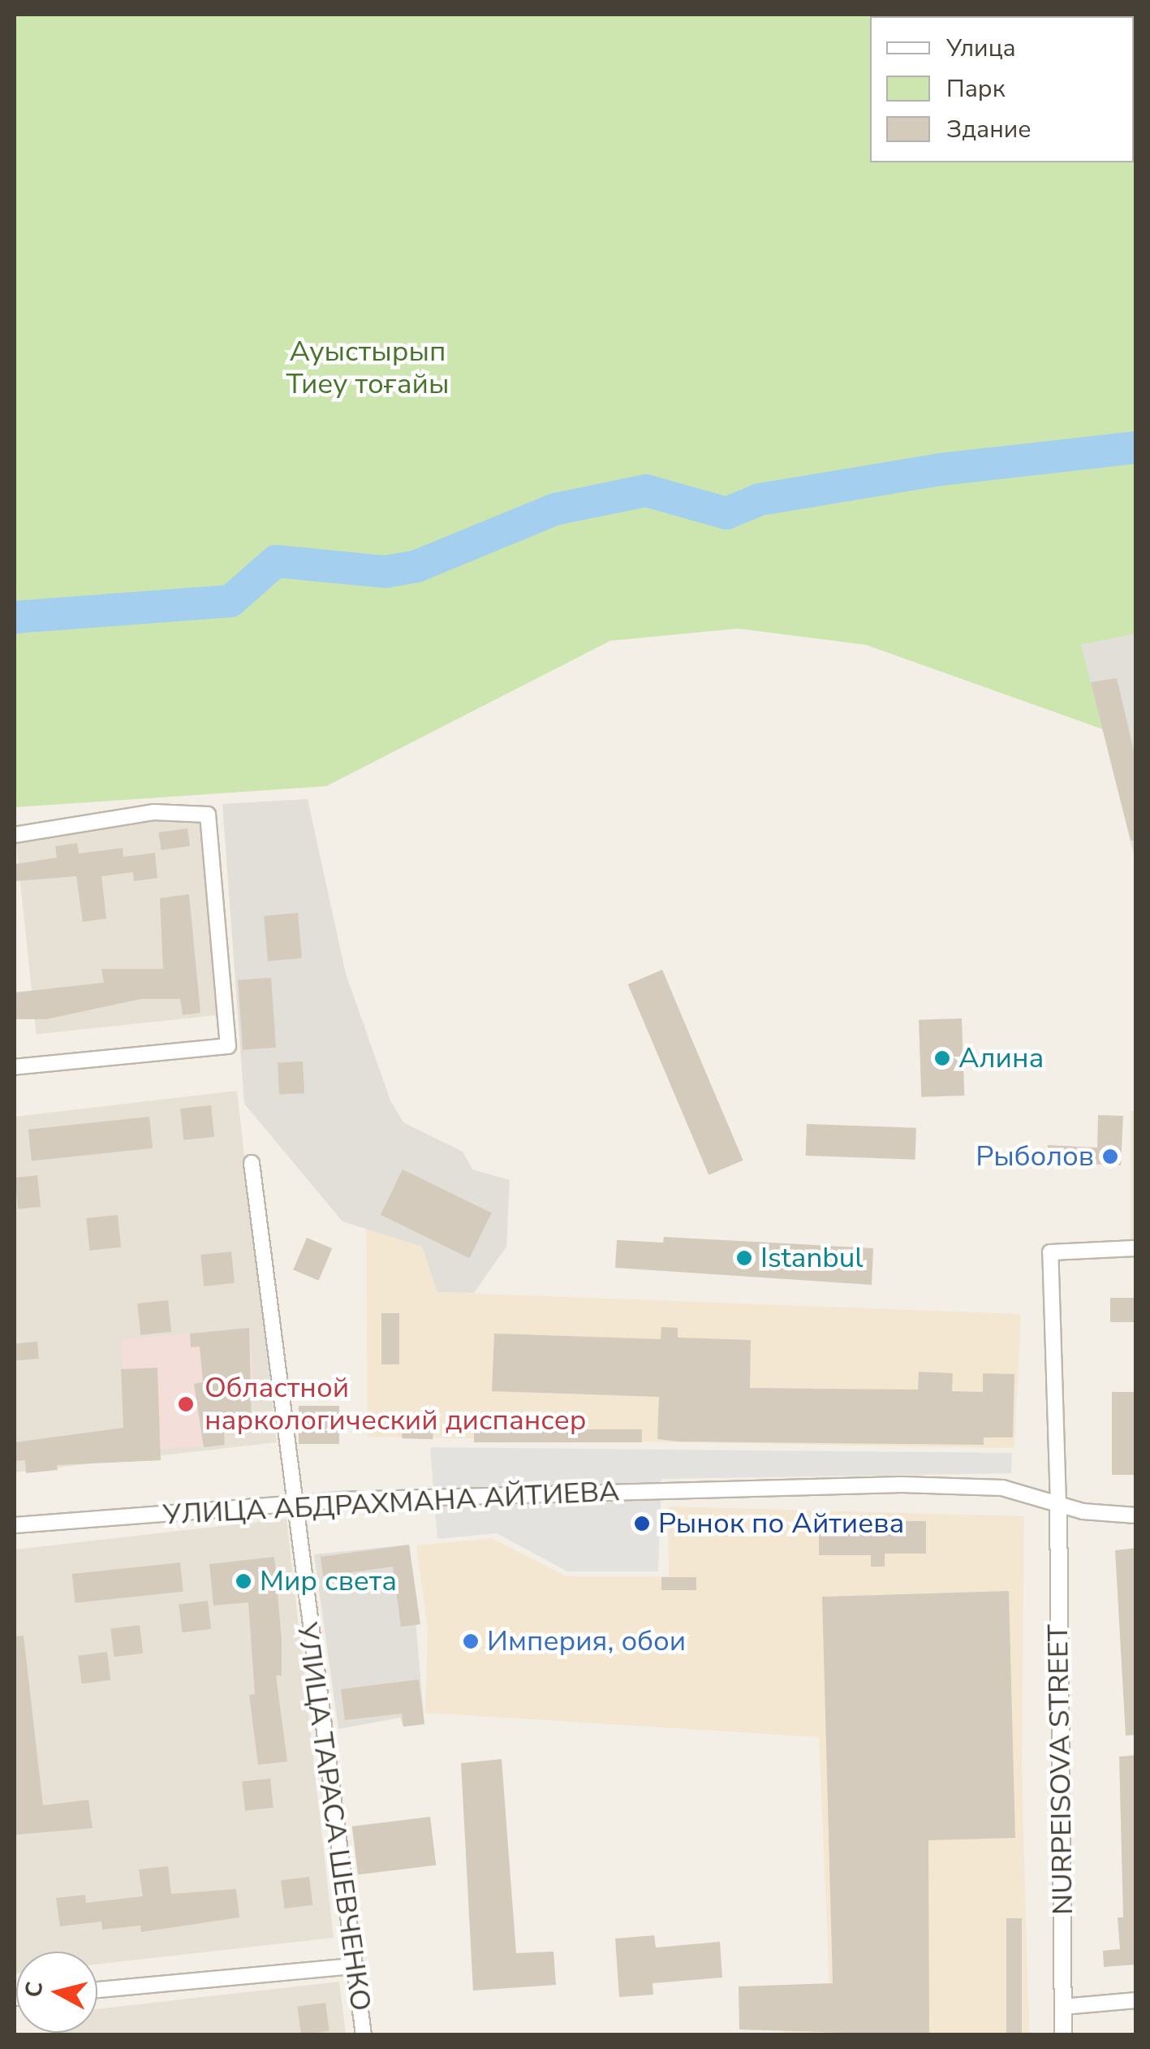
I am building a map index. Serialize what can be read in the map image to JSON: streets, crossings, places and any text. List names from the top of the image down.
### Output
{
  "streets": {
    "street": ["УЛИЦА АБДРАХМАНА АЙТИЕВА", "NURPEISOVA STREET", "УЛИЦА ТАРАСА ШЕВЧЕНКО"]
  },
  "crossings": [
    ["УЛИЦА АБДРАХМАНА АЙТИЕВА", "NURPEISOVA STREET"],
    ["УЛИЦА АБДРАХМАНА АЙТИЕВА", "УЛИЦА ТАРАСА ШЕВЧЕНКО"]
  ],
  "parks": ["Ауыстырып Тиеу тоғайы"],
  "places": [
    "Алина",
    "Рыболов",
    "Istanbul",
    "Областной наркологический диспансер",
    "Рынок по Айтиева",
    "Мир света",
    "Империя, обои"
  ],
  "legend": ["Улица", "Парк", "Здание"],
  "north": "left"
}
